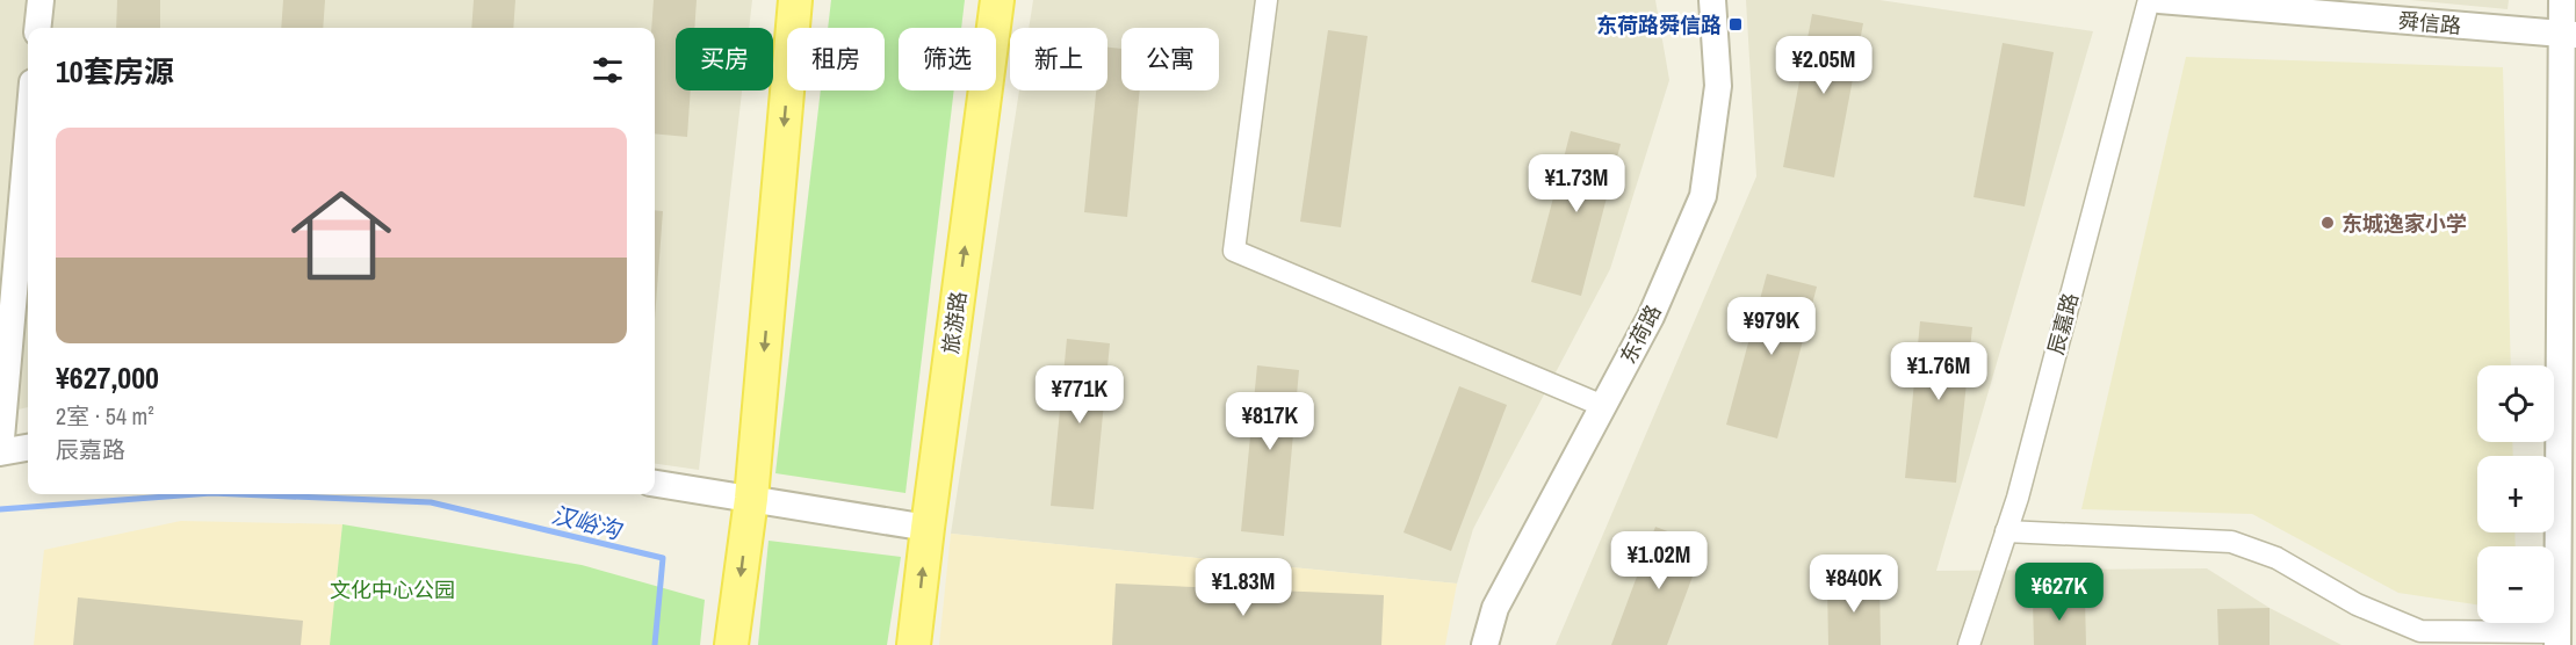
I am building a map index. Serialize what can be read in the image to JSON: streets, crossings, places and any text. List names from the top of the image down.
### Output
{
  "streets": {
    "main road": ["旅游路"],
    "street": ["舜信路", "辰嘉路", "东荷路"]
  },
  "water": ["汉峪沟"],
  "parks": ["文化中心公园"],
  "places": {
    "transit": ["东荷路舜信路"],
    "other": ["东城逸家小学"]
  },
  "page": {
    "chip": [
      "买房",
      "租房",
      "筛选",
      "新上",
      "公寓"
    ],
    "heading": "10套房源",
    "price": [
      "¥2.05M",
      "¥1.73M",
      "¥979K",
      "¥1.76M",
      "¥771K",
      "¥817K",
      "¥1.02M",
      "¥840K",
      "¥1.83M",
      "¥627K"
    ],
    "list": [
      {
        "name": "¥627,000",
        "note": "2室 · 54 m² · 辰嘉路"
      }
    ],
    "map_buttons": ["+", "−"]
  }
}
